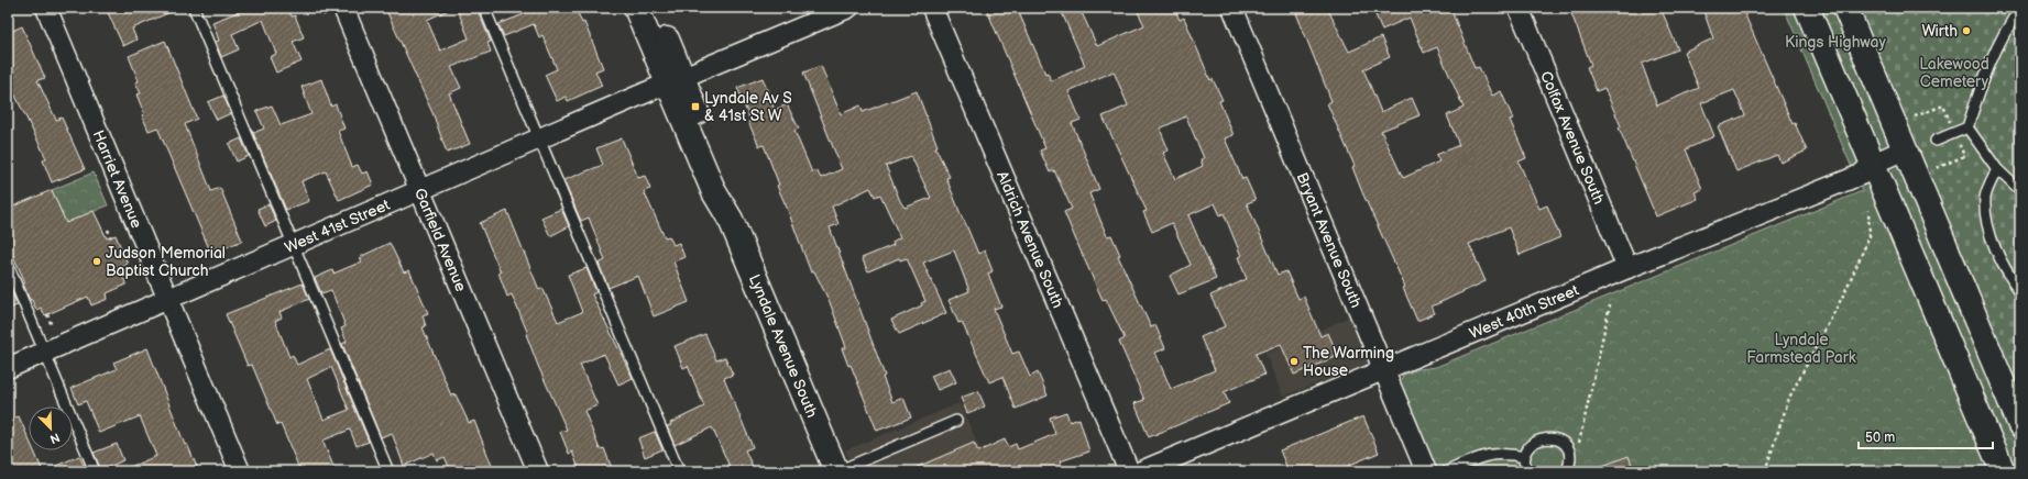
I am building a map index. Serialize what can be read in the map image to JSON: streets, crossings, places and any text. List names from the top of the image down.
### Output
{
  "streets": {
    "street": [
      "Colfax Avenue South",
      "Harriet Avenue",
      "West 41st Street",
      "Garfield Avenue",
      "Aldrich Avenue South",
      "Bryant Avenue South",
      "West 40th Street",
      "Lyndale Avenue South"
    ]
  },
  "crossings": [
    ["Colfax Avenue South", "West 40th Street"],
    ["Harriet Avenue", "West 41st Street"],
    ["West 41st Street", "Garfield Avenue"],
    ["West 41st Street", "Lyndale Avenue South"],
    ["Bryant Avenue South", "West 40th Street"]
  ],
  "parks": ["Kings Highway", "Lakewood Cemetery", "Lyndale Farmstead Park"],
  "places": {
    "other": ["Wirth", "Judson Memorial Baptist Church", "The Warming House"],
    "transit": ["Lyndale Av S & 41st St W"]
  },
  "scale_bar": "50 m",
  "north": "bottom right"
}
